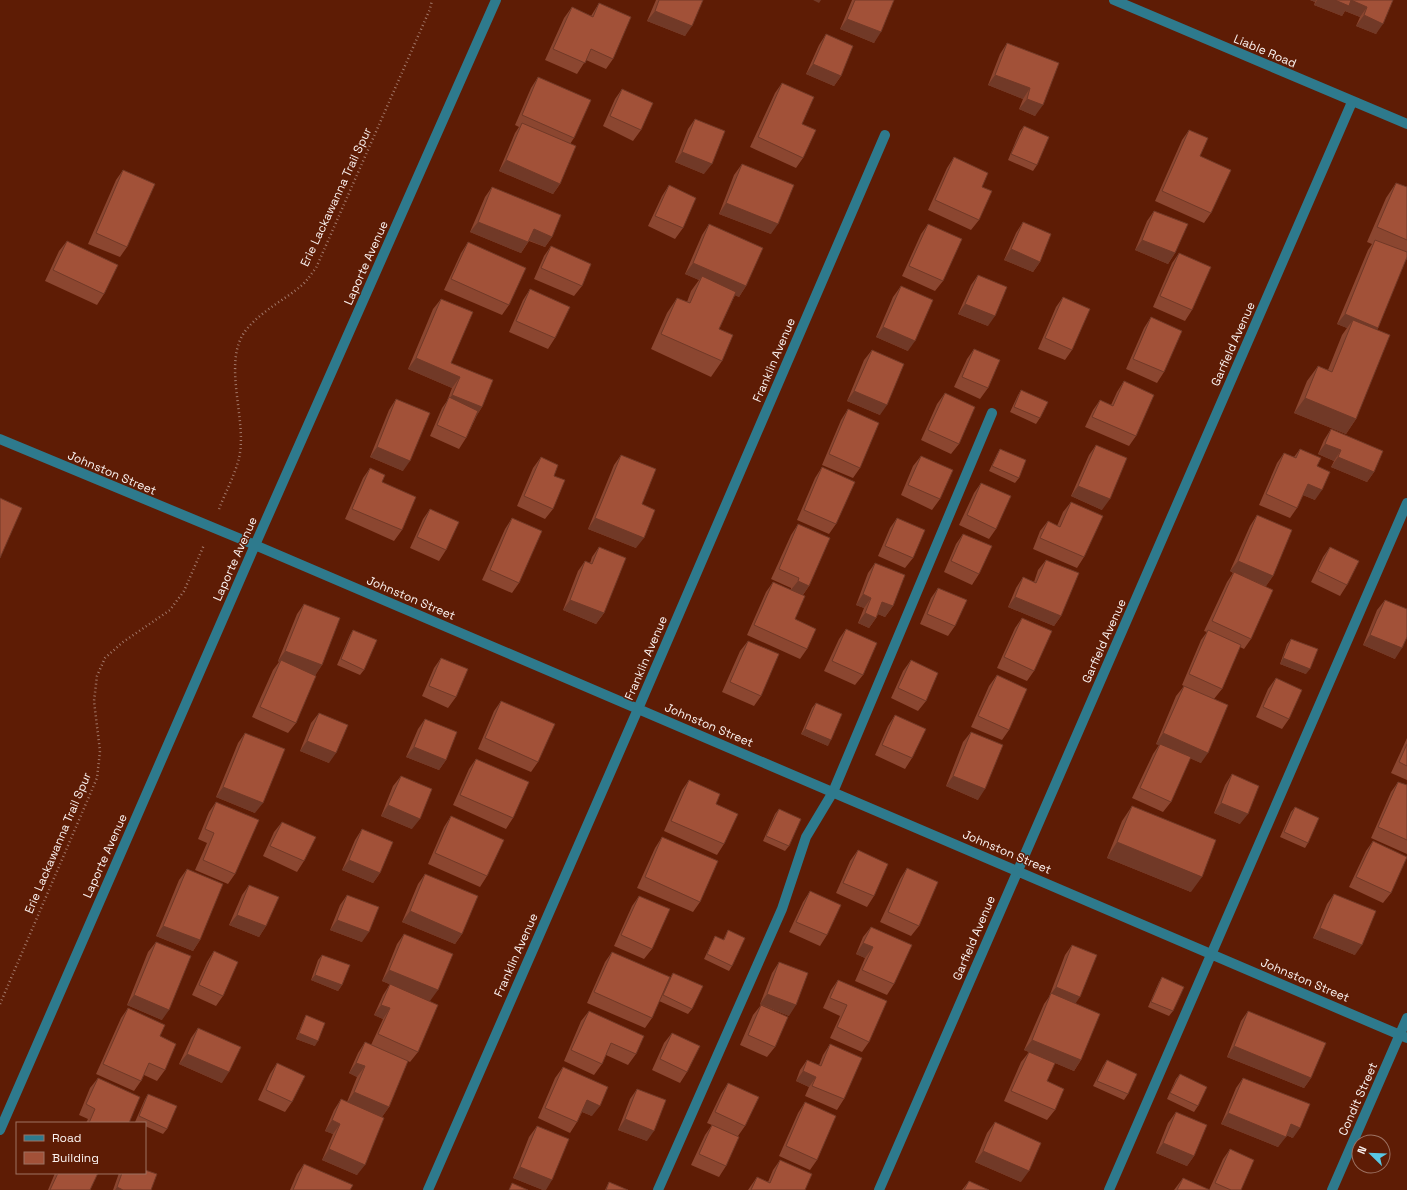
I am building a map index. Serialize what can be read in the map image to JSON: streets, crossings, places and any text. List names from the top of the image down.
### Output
{
  "streets": {
    "street": [
      "Liable Road",
      "Laporte Avenue",
      "Garfield Avenue",
      "Franklin Avenue",
      "Johnston Street",
      "Condit Street"
    ],
    "path": ["Erie Lackawanna Trail Spur"]
  },
  "crossings": [
    ["Liable Road", "Garfield Avenue"],
    ["Erie Lackawanna Trail Spur", "Johnston Street"],
    ["Laporte Avenue", "Johnston Street"],
    ["Garfield Avenue", "Johnston Street"],
    ["Franklin Avenue", "Johnston Street"],
    ["Johnston Street", "Condit Street"]
  ],
  "legend": ["Road", "Building"],
  "north": "top left"
}
